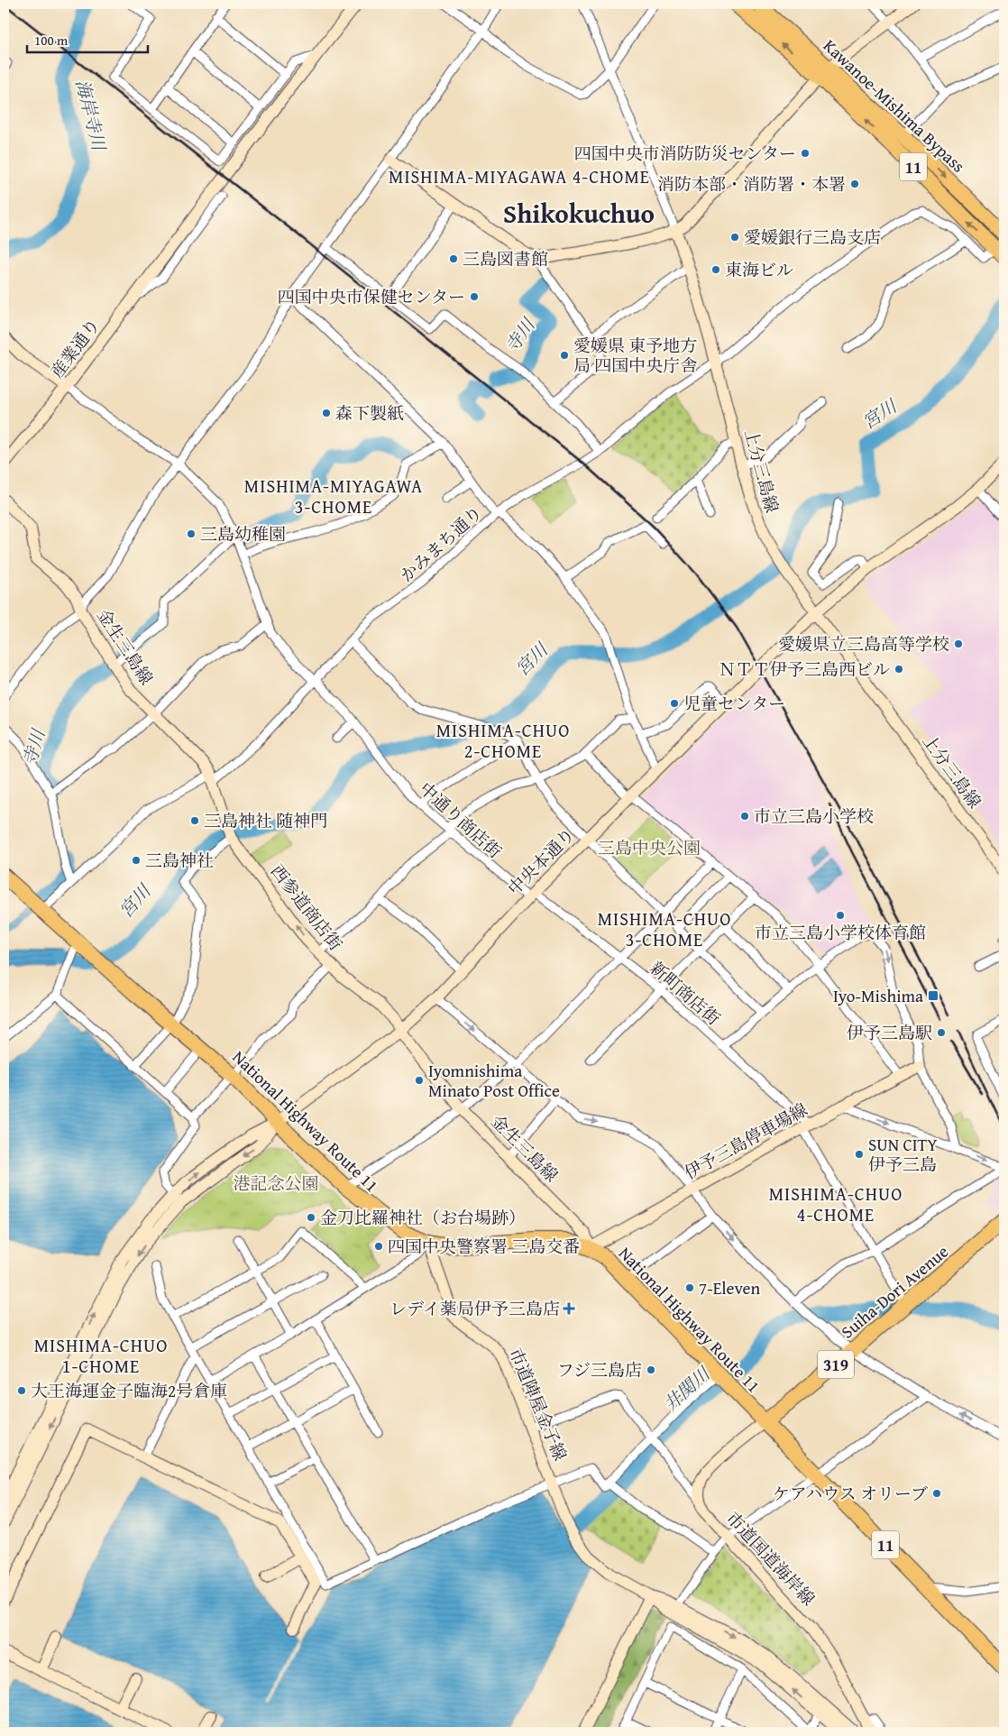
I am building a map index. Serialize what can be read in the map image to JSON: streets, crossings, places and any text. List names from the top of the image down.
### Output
{
  "streets": {
    "highway": [
      "Kawanoe-Mishima Bypass",
      "11",
      "National Highway Route 11",
      "Suiha-Dori Avenue",
      "319"
    ],
    "street": [
      "産業通り",
      "上分三島線",
      "かみまち通り",
      "金生三島線",
      "中通り商店街",
      "中央本通り",
      "西参道商店街",
      "新町商店街",
      "伊予三島停車場線",
      "市道陣屋金子線",
      "市道国道海岸線"
    ]
  },
  "crossings": [
    ["Kawanoe-Mishima Bypass", "かみまち通り"],
    ["産業通り", "中通り商店街"],
    ["上分三島線", "かみまち通り"],
    ["上分三島線", "中央本通り"],
    ["かみまち通り", "金生三島線"],
    ["かみまち通り", "中通り商店街"],
    ["かみまち通り", "National Highway Route 11"],
    ["金生三島線", "中央本通り"],
    ["金生三島線", "西参道商店街"],
    ["金生三島線", "National Highway Route 11"],
    ["金生三島線", "伊予三島停車場線"],
    ["中通り商店街", "中央本通り"],
    ["中通り商店街", "新町商店街"],
    ["中央本通り", "西参道商店街"],
    ["中央本通り", "新町商店街"],
    ["中央本通り", "National Highway Route 11"],
    ["新町商店街", "伊予三島停車場線"],
    ["新町商店街", "Suiha-Dori Avenue"],
    ["National Highway Route 11", "伊予三島停車場線"],
    ["National Highway Route 11", "Suiha-Dori Avenue"],
    ["National Highway Route 11", "市道陣屋金子線"]
  ],
  "one_way": ["西参道商店街"],
  "districts": [
    "MISHIMA-MIYAGAWA 4-CHOME",
    "Shikokuchuo",
    "MISHIMA-MIYAGAWA 3-CHOME",
    "MISHIMA-CHUO 2-CHOME",
    "MISHIMA-CHUO 3-CHOME",
    "MISHIMA-CHUO 4-CHOME",
    "MISHIMA-CHUO 1-CHOME"
  ],
  "water": [
    "海岸寺川",
    "寺川",
    "宮川",
    "井関川"
  ],
  "parks": ["三島中央公園", "港記念公園"],
  "places": {
    "other": [
      "四国中央市消防防災センター",
      "消防本部・消防署・本署",
      "愛媛銀行三島支店",
      "三島図書館",
      "東海ビル",
      "四国中央市保健センター",
      "愛媛県 東予地方 局 四国中央庁舎",
      "森下製紙",
      "三島幼稚園",
      "愛媛県立三島高等学校",
      "ＮＴＴ伊予三島西ビル",
      "児童センター",
      "市立三島小学校",
      "三島神社 随神門",
      "三島神社",
      "市立三島小学校体育館",
      "伊予三島駅",
      "Iyomnishima Minato Post Office",
      "SUN CITY 伊予三島",
      "金刀比羅神社（お台場跡）",
      "四国中央警察署 三島交番",
      "7-Eleven",
      "フジ三島店",
      "大王海運金子臨海2号倉庫",
      "ケアハウス オリーブ"
    ],
    "transit": ["Iyo-Mishima"],
    "health": ["レデイ薬局伊予三島店"]
  },
  "scale_bar": "100 m"
}
